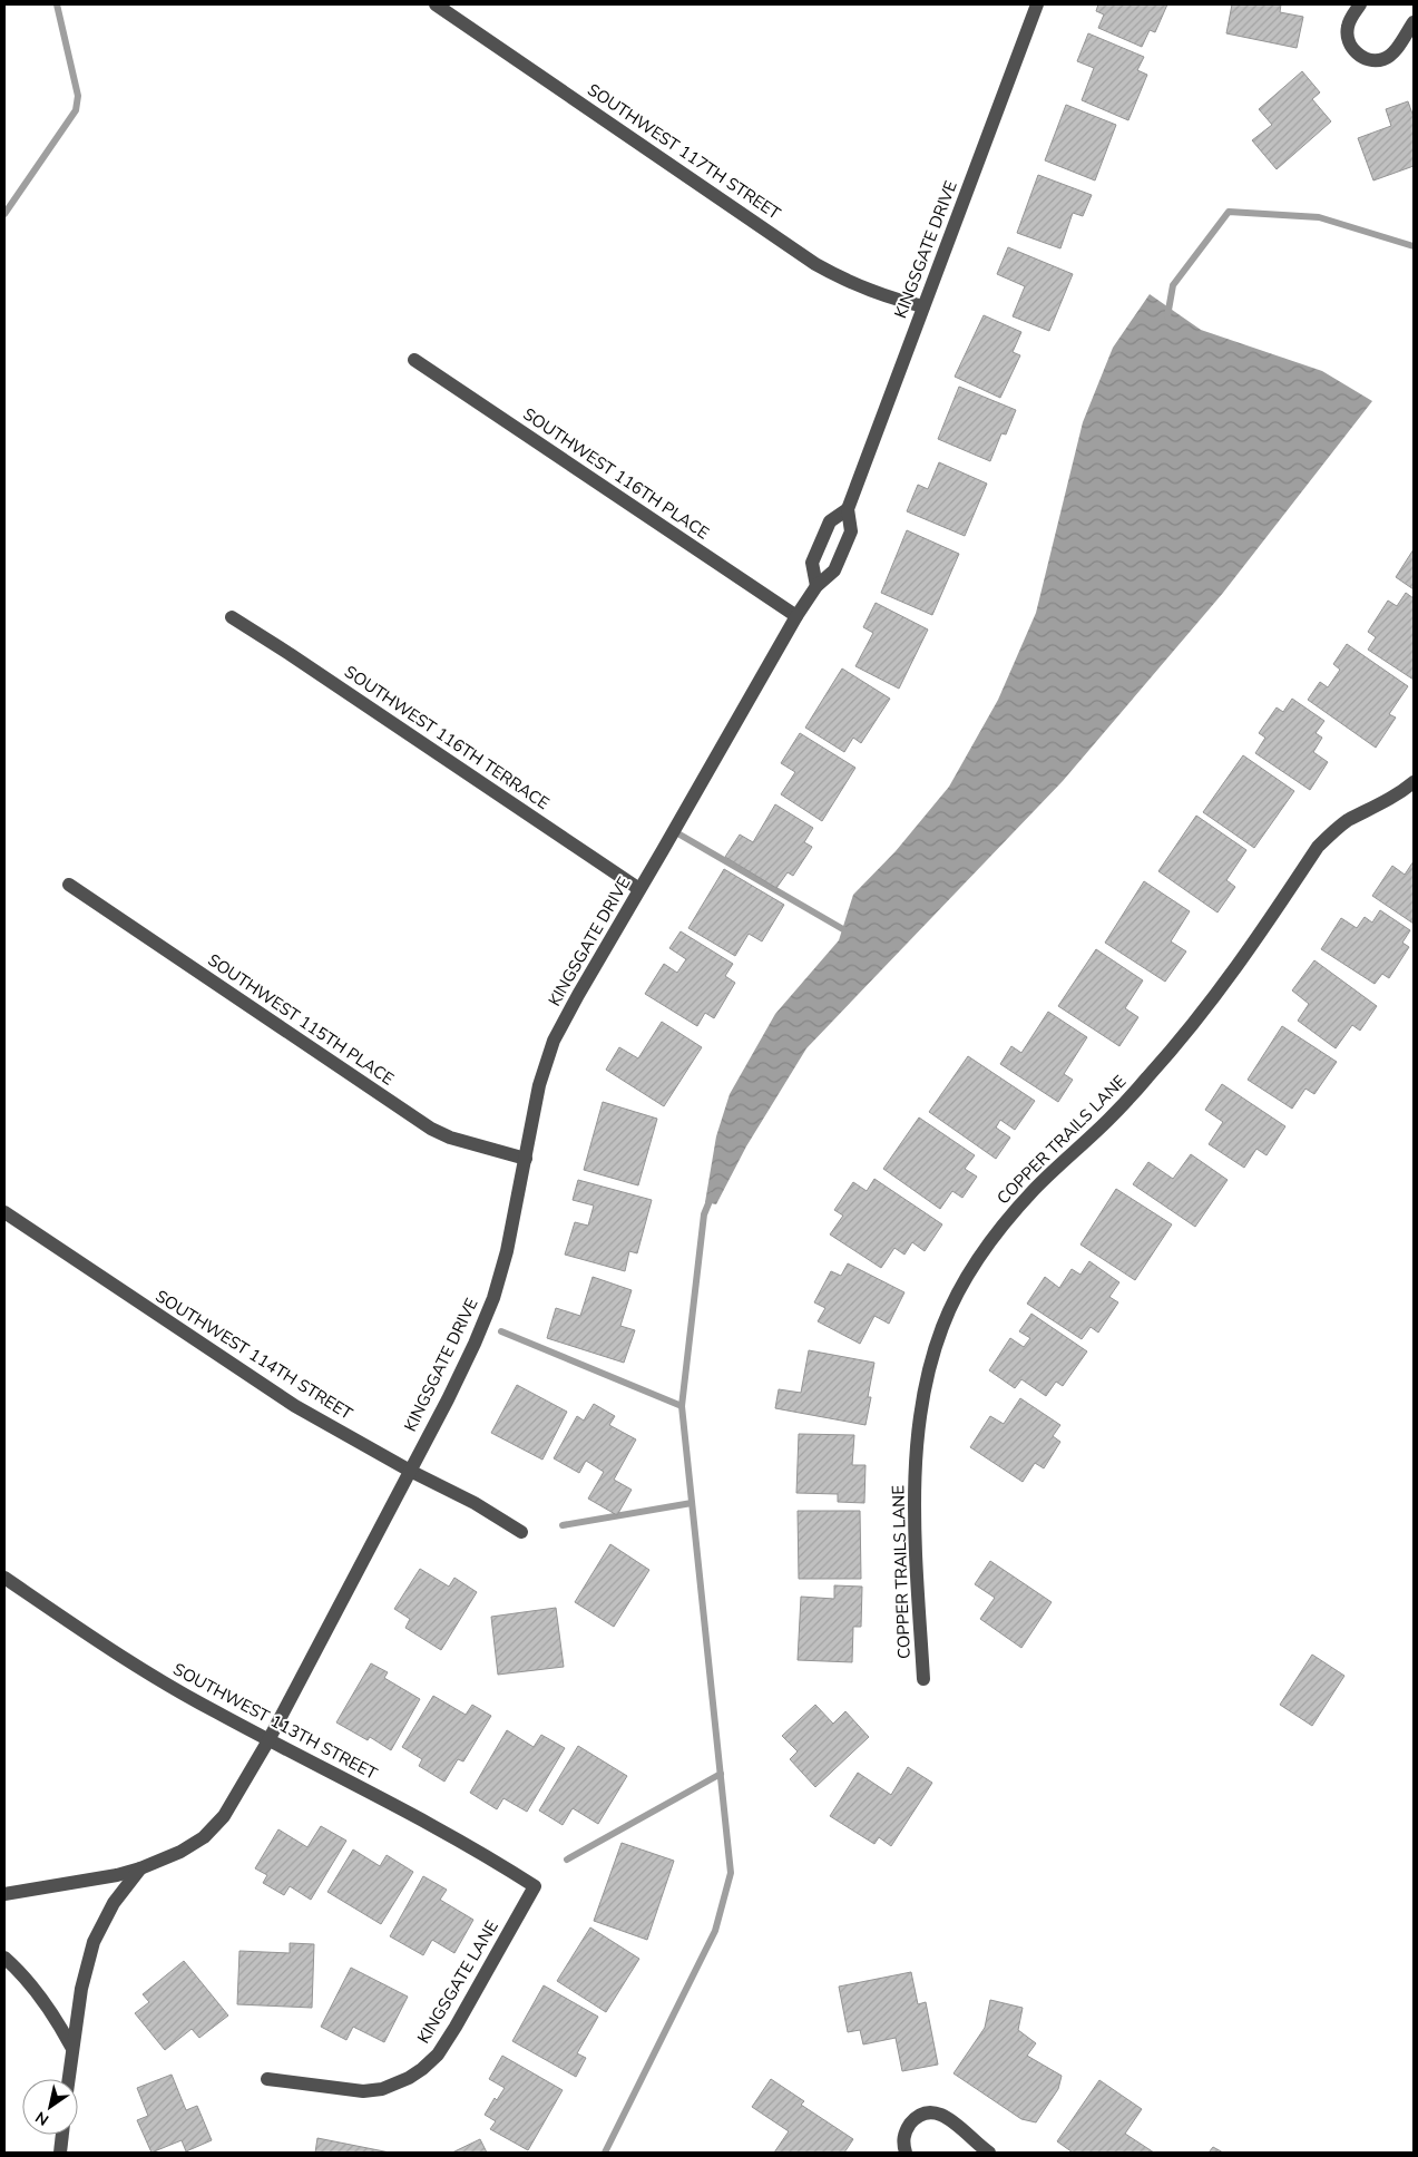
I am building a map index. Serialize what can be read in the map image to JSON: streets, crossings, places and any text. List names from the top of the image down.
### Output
{
  "streets": {
    "street": [
      "SOUTHWEST 117TH STREET",
      "KINGSGATE DRIVE",
      "SOUTHWEST 116TH PLACE",
      "SOUTHWEST 116TH TERRACE",
      "SOUTHWEST 115TH PLACE",
      "COPPER TRAILS LANE",
      "SOUTHWEST 114TH STREET",
      "SOUTHWEST 113TH STREET",
      "KINGSGATE LANE"
    ]
  },
  "crossings": [
    ["SOUTHWEST 117TH STREET", "KINGSGATE DRIVE"],
    ["KINGSGATE DRIVE", "SOUTHWEST 116TH PLACE"],
    ["KINGSGATE DRIVE", "SOUTHWEST 116TH TERRACE"],
    ["KINGSGATE DRIVE", "SOUTHWEST 115TH PLACE"],
    ["KINGSGATE DRIVE", "SOUTHWEST 114TH STREET"],
    ["KINGSGATE DRIVE", "SOUTHWEST 113TH STREET"],
    ["SOUTHWEST 113TH STREET", "KINGSGATE LANE"]
  ],
  "north": "bottom left"
}
